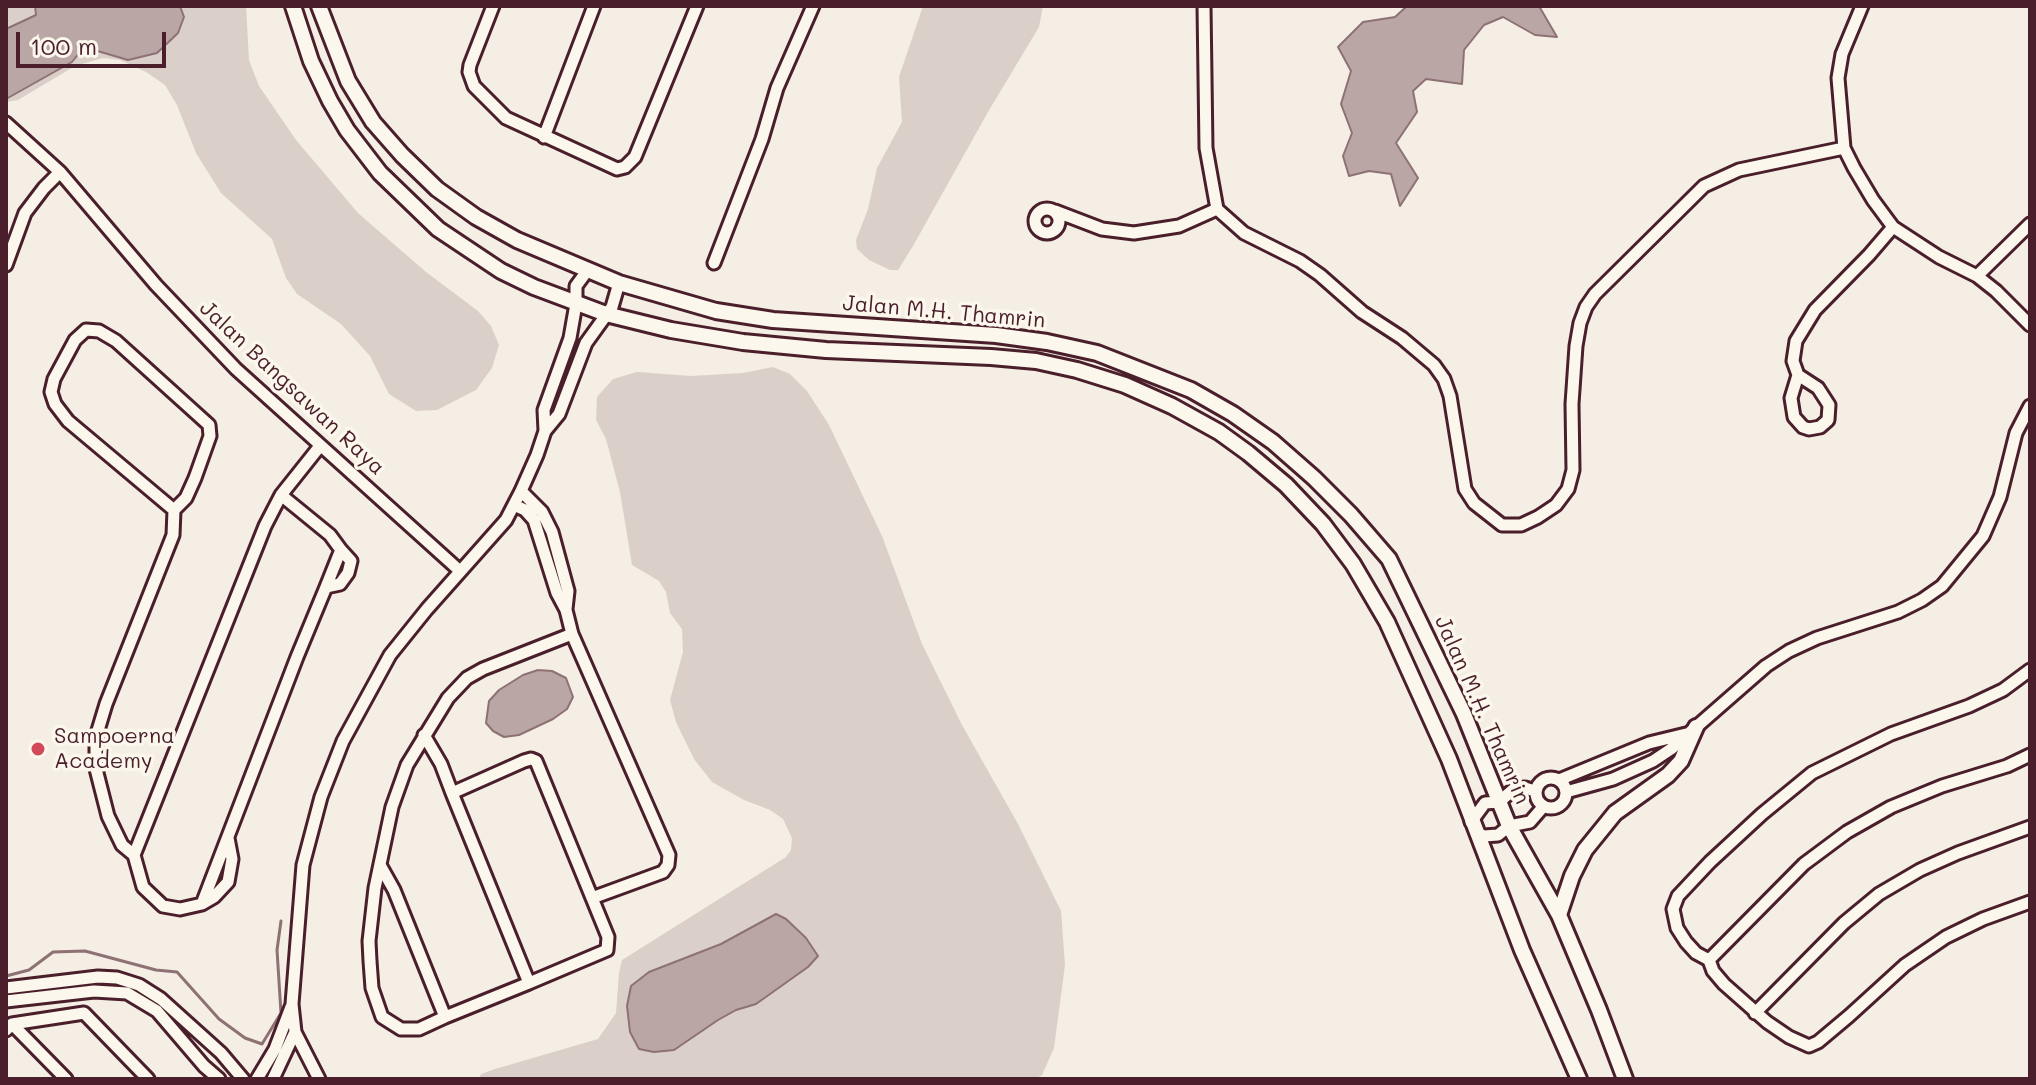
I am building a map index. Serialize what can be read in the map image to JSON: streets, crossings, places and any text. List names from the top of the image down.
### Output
{
  "streets": {
    "main road": ["Jalan M.H. Thamrin"],
    "street": ["Jalan Bangsawan Raya"]
  },
  "places": ["Sampoerna Academy"],
  "scale_bar": "100 m"
}
